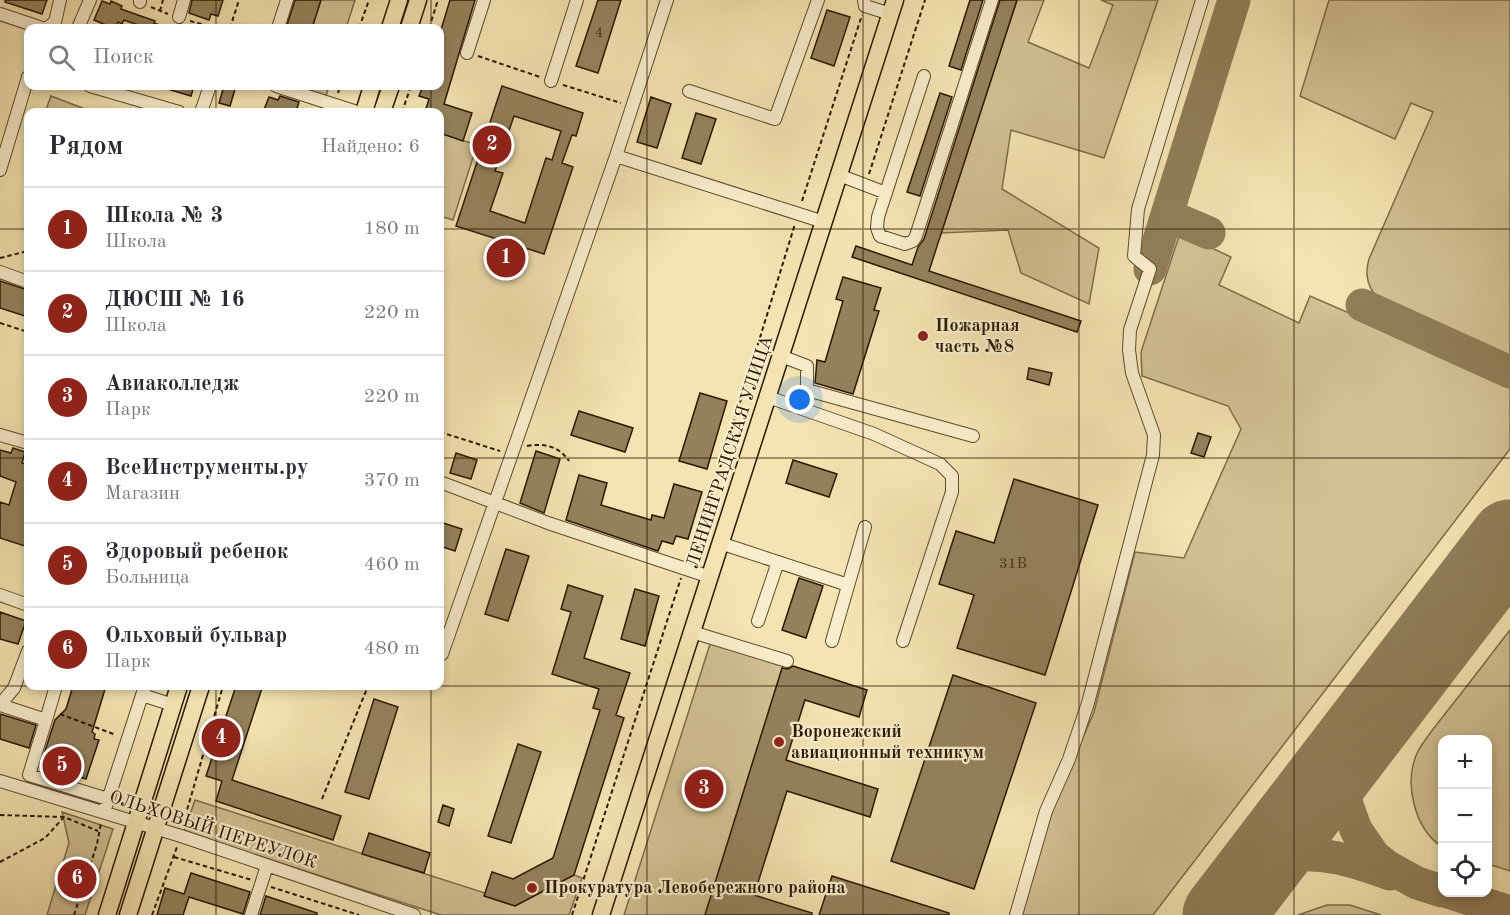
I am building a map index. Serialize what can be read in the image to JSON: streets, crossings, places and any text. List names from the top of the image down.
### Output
{
  "streets": {
    "main road": ["ЛЕНИНГРАДСКАЯ УЛИЦА"],
    "street": ["ОЛЬХОВЫЙ ПЕРЕУЛОК"]
  },
  "places": ["Пожарная часть №8", "Воронежский авиационный техникум", "Прокуратура Левобережного района"],
  "house_numbers": ["4", "31В"],
  "page": {
    "search": "Поиск",
    "heading": ["Рядом", "Найдено: 6"],
    "pins": [
      "2",
      "1",
      "4",
      "5",
      "3",
      "6"
    ],
    "list": [
      {
        "mark": "1",
        "name": "Школа № 3",
        "note": "Школа",
        "value": "180 m"
      },
      {
        "mark": "2",
        "name": "ДЮСШ № 16",
        "note": "Школа",
        "value": "220 m"
      },
      {
        "mark": "3",
        "name": "Авиаколледж",
        "note": "Парк",
        "value": "220 m"
      },
      {
        "mark": "4",
        "name": "ВсеИнструменты.ру",
        "note": "Магазин",
        "value": "370 m"
      },
      {
        "mark": "5",
        "name": "Здоровый ребенок",
        "note": "Больница",
        "value": "460 m"
      },
      {
        "mark": "6",
        "name": "Ольховый бульвар",
        "note": "Парк",
        "value": "480 m"
      }
    ],
    "map_buttons": ["+", "−"]
  }
}
